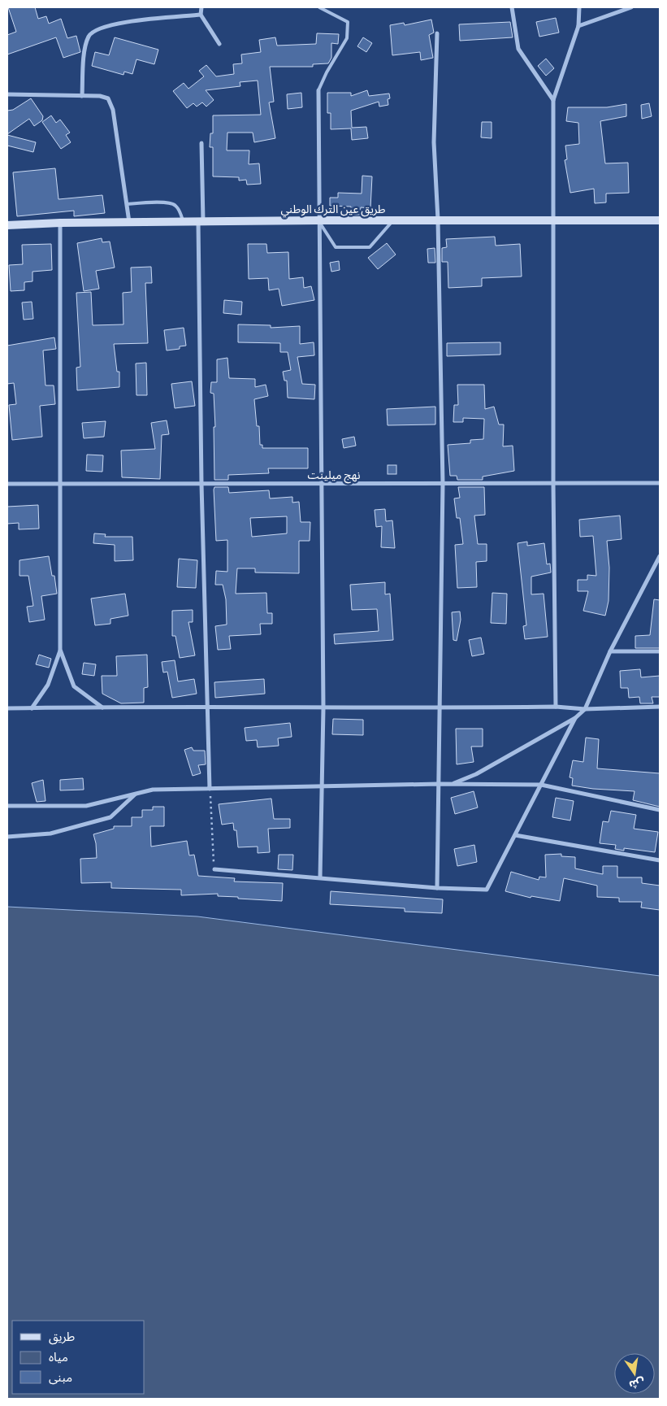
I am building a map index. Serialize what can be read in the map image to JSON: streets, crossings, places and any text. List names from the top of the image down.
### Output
{
  "streets": {
    "main road": ["طريق عين الترك الوطني"],
    "street": ["نهج ميلينت"]
  },
  "legend": ["طريق", "مياه", "مبنى"],
  "north": "bottom"
}
